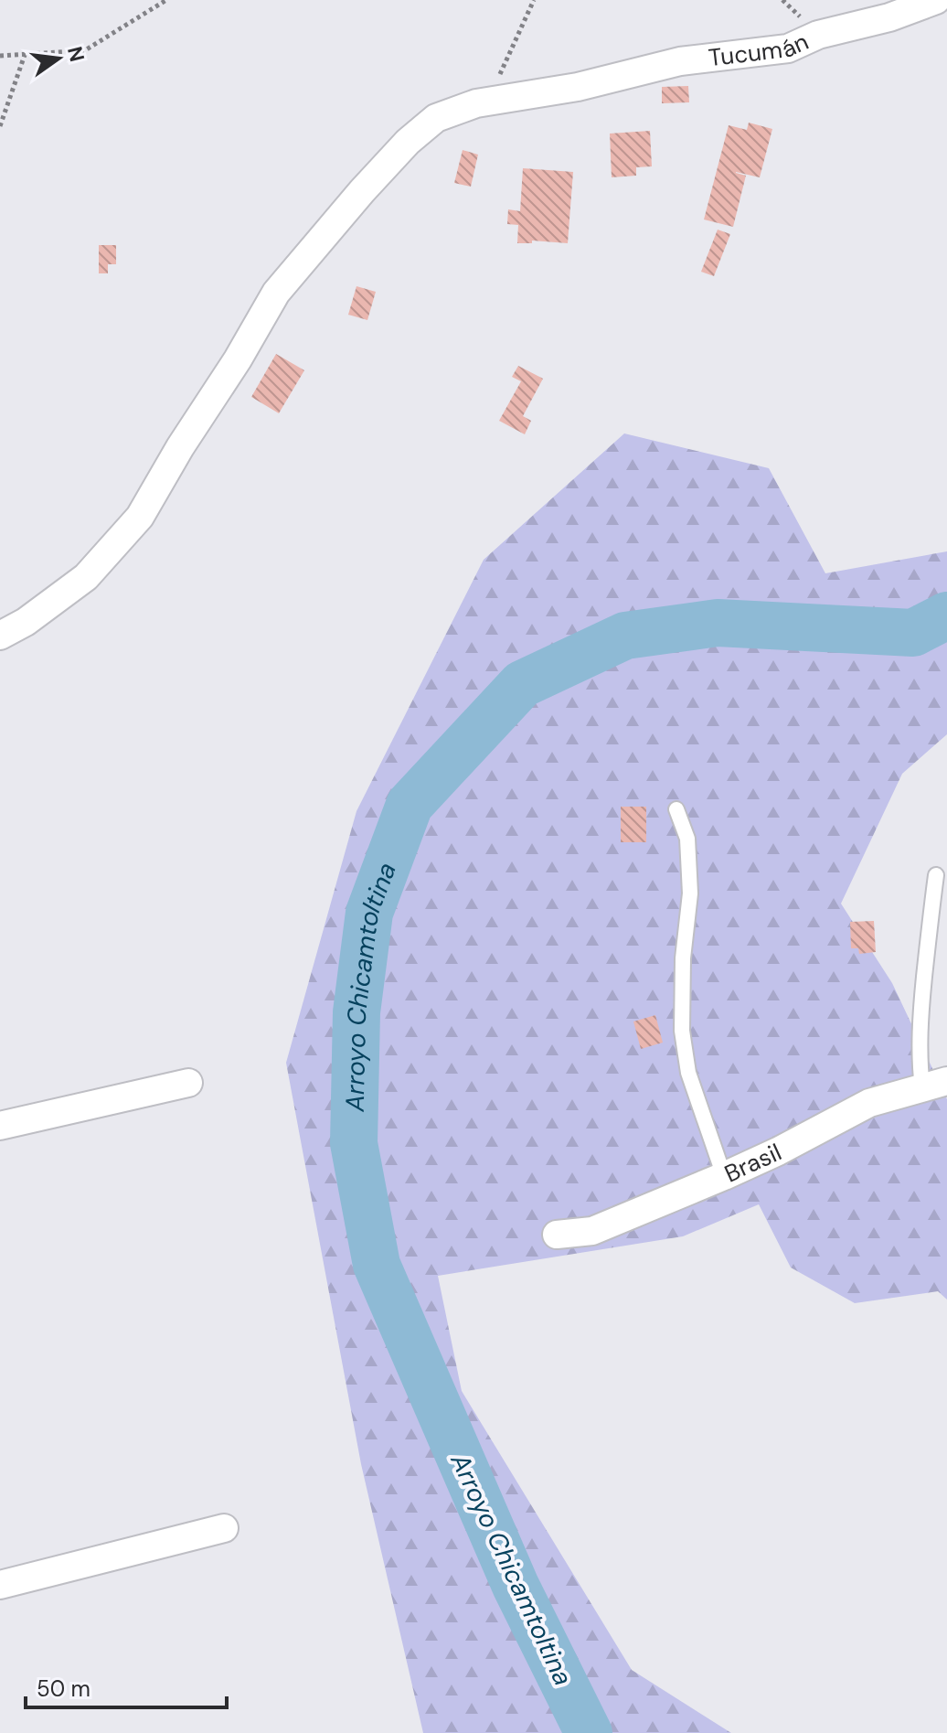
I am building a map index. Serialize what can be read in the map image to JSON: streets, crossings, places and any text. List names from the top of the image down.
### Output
{
  "streets": {
    "street": ["Tucumán", "Brasil"]
  },
  "water": ["Arroyo Chicamtoltina"],
  "scale_bar": "50 m",
  "north": "right"
}
